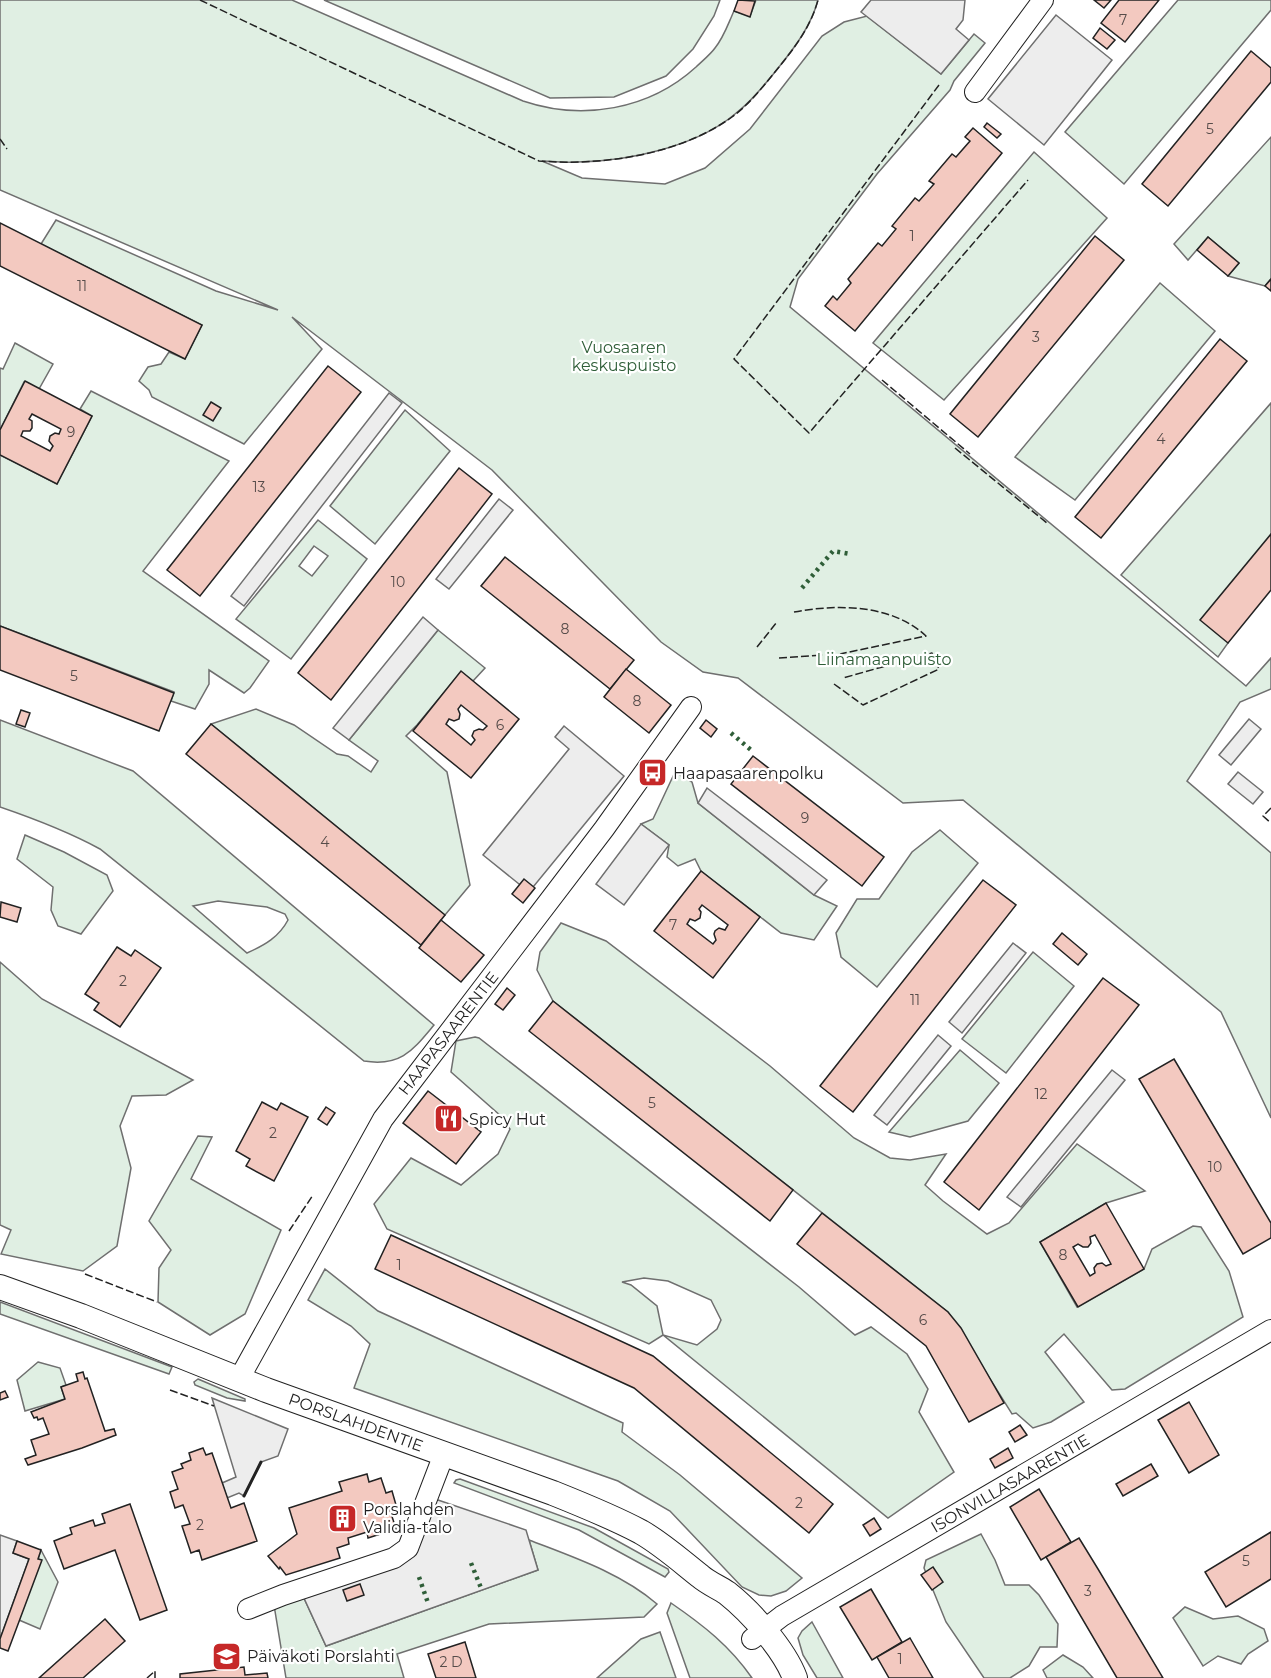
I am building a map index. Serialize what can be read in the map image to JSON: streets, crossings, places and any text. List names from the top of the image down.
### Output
{
  "streets": {
    "street": ["HAAPASAARENTIE", "PORSLAHDENTIE", "ISONVILLASAARENTIE"]
  },
  "crossings": [
    ["HAAPASAARENTIE", "PORSLAHDENTIE"],
    ["PORSLAHDENTIE", "ISONVILLASAARENTIE"]
  ],
  "parks": ["Vuosaaren keskuspuisto", "Liinamaanpuisto"],
  "places": {
    "bus stop": ["Haapasaarenpolku"],
    "restaurant": ["Spicy Hut"],
    "building": ["Porslahden Validia-talo"],
    "school or university": ["Päiväkoti Porslahti"]
  },
  "house_numbers": [
    "7",
    "5",
    "1",
    "11",
    "3",
    "9",
    "4",
    "13",
    "10",
    "8",
    "5",
    "8",
    "6",
    "9",
    "4",
    "7",
    "2",
    "11",
    "12",
    "5",
    "2",
    "10",
    "8",
    "1",
    "6",
    "2",
    "2",
    "5",
    "3",
    "1",
    "2 D"
  ]
}
